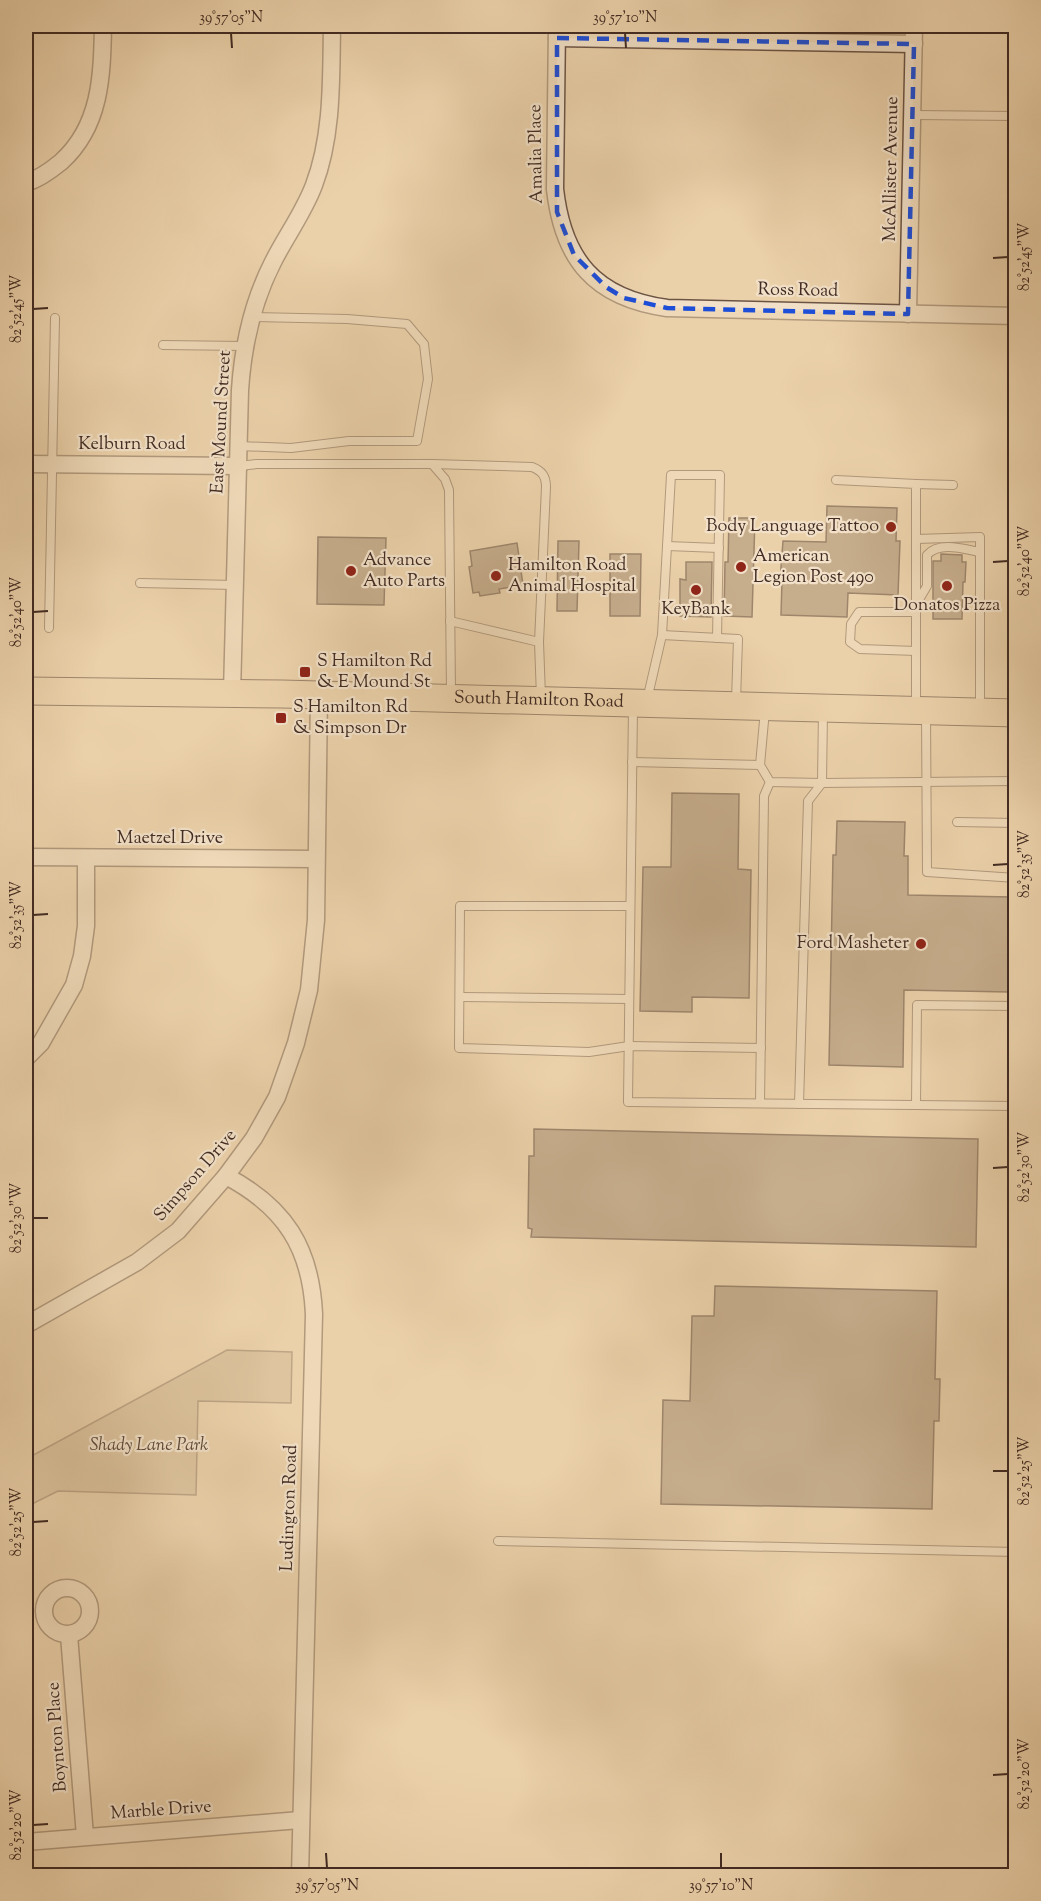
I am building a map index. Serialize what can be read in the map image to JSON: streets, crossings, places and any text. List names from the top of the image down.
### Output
{
  "streets": {
    "main road": ["South Hamilton Road"],
    "street": [
      "Amalia Place",
      "McAllister Avenue",
      "Ross Road",
      "East Mound Street",
      "Kelburn Road",
      "Maetzel Drive",
      "Simpson Drive",
      "Ludington Road",
      "Boynton Place",
      "Marble Drive"
    ]
  },
  "crossings": [
    ["Amalia Place", "Ross Road"],
    ["McAllister Avenue", "Ross Road"],
    ["East Mound Street", "Kelburn Road"],
    ["East Mound Street", "South Hamilton Road"],
    ["South Hamilton Road", "Simpson Drive"],
    ["Maetzel Drive", "Simpson Drive"],
    ["Simpson Drive", "Ludington Road"],
    ["Ludington Road", "Marble Drive"],
    ["Boynton Place", "Marble Drive"]
  ],
  "parks": ["Shady Lane Park"],
  "places": {
    "other": [
      "Body Language Tattoo",
      "American Legion Post 490",
      "Advance Auto Parts",
      "Hamilton Road Animal Hospital",
      "Donatos Pizza",
      "KeyBank",
      "Ford Masheter"
    ],
    "transit": ["S Hamilton Rd & E Mound St", "S Hamilton Rd & Simpson Dr"]
  },
  "coordinates": [
    "39°57'05\"N",
    "39°57'10\"N",
    "82°52'45\"W",
    "82°52'40\"W",
    "82°52'35\"W",
    "82°52'30\"W",
    "82°52'25\"W",
    "82°52'20\"W"
  ]
}
